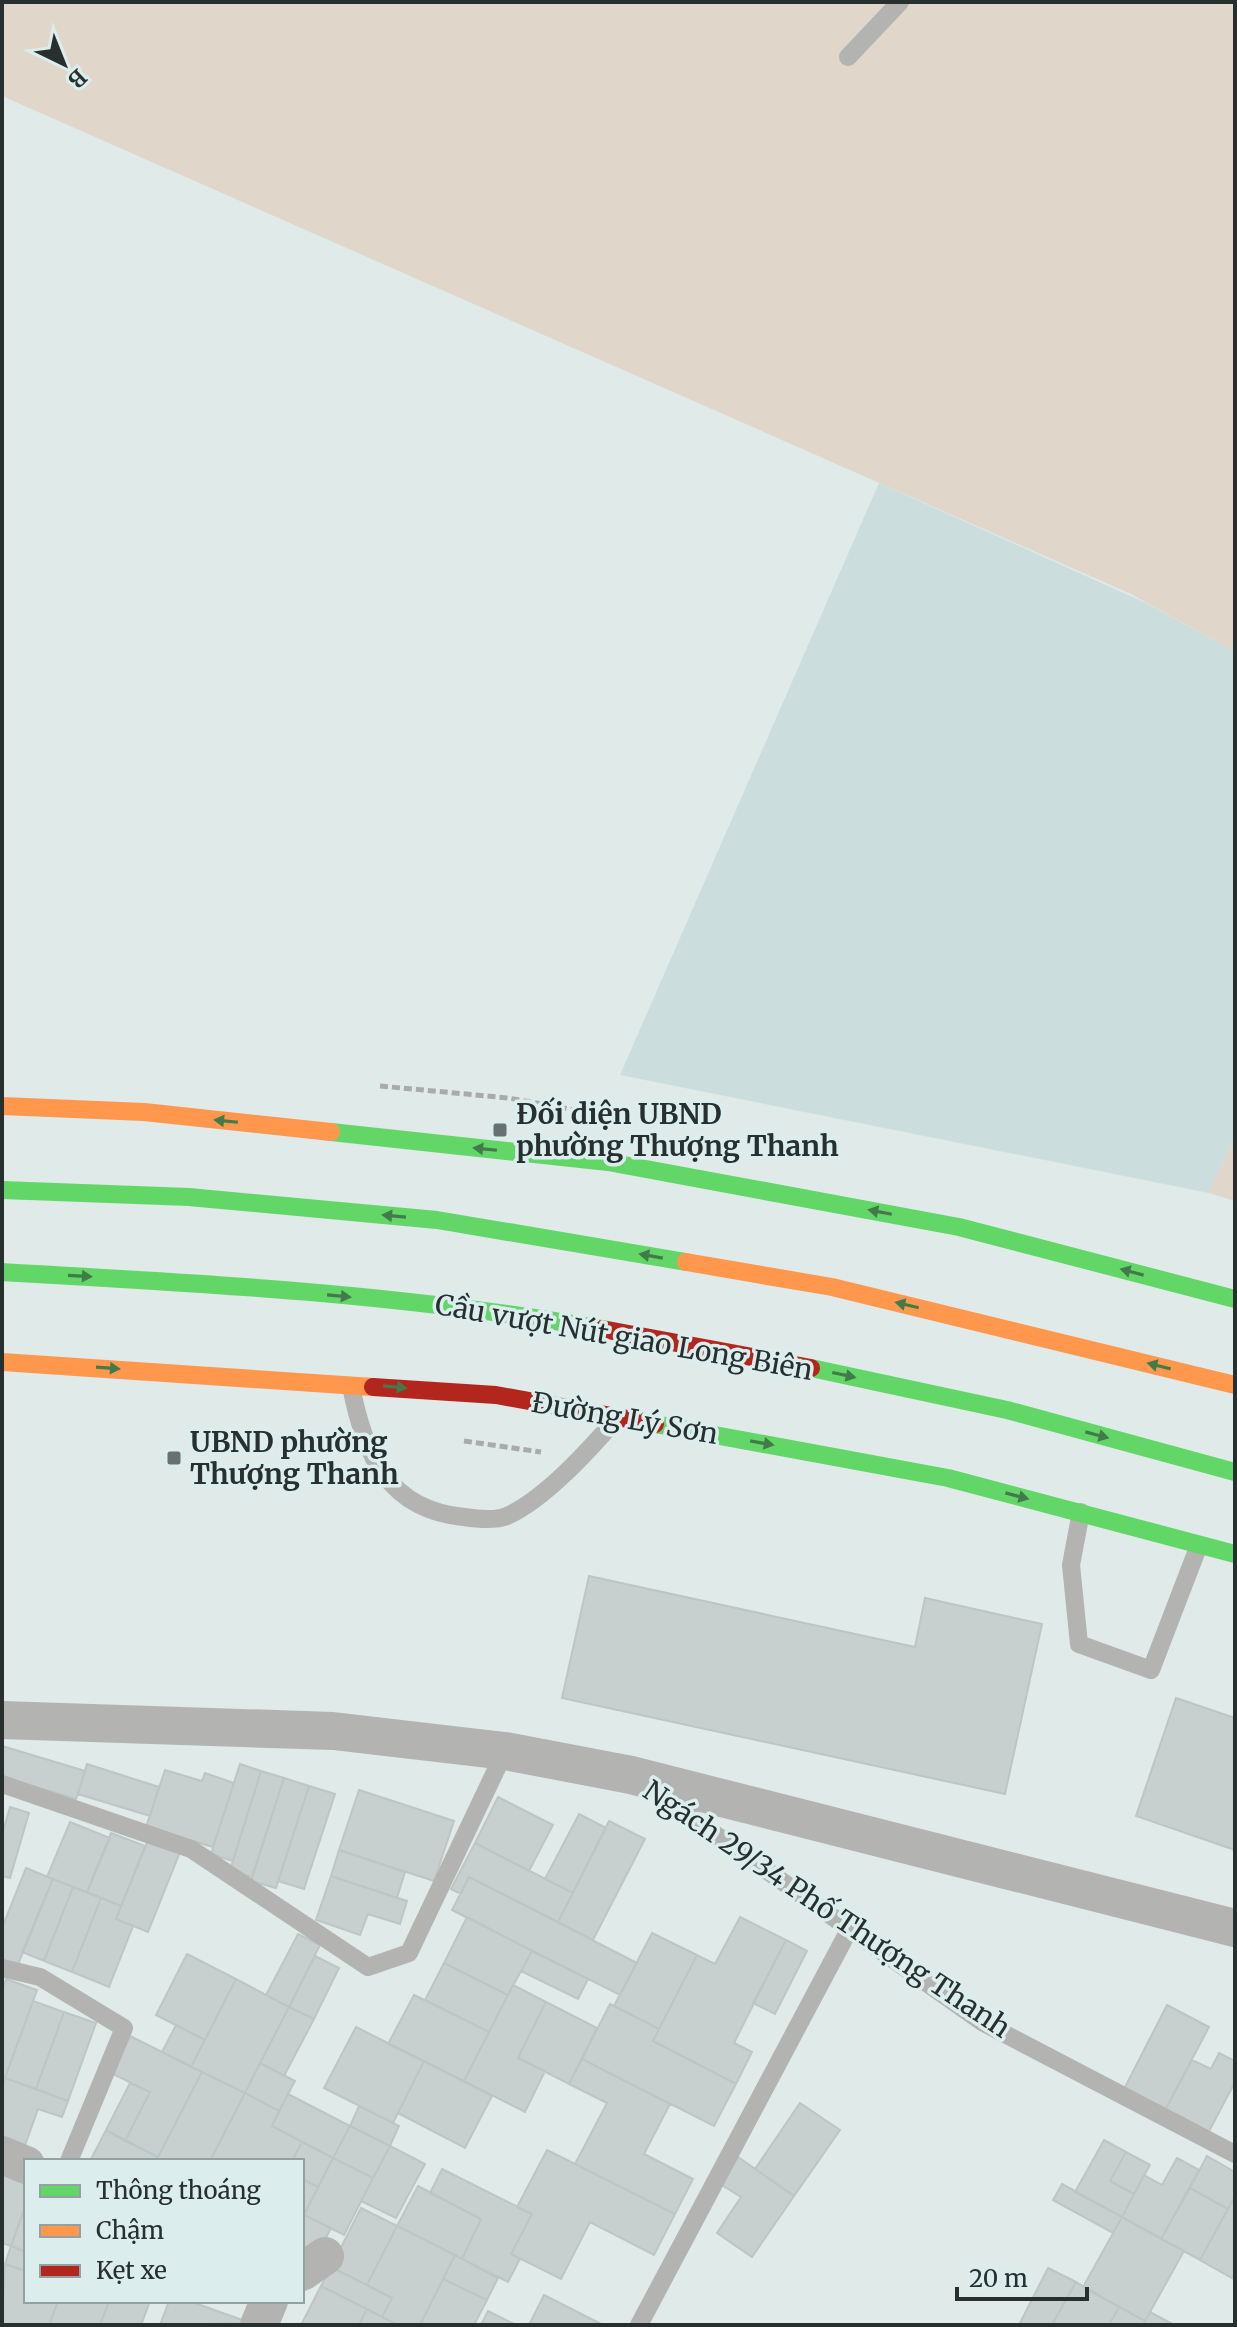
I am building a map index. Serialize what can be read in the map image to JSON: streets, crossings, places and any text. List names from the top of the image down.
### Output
{
  "streets": {
    "highway": ["Cầu vượt Nút giao Long Biên", "Đường Lý Sơn"],
    "street": ["Ngách 29/34 Phố Thượng Thanh"]
  },
  "one_way": ["Đường Lý Sơn"],
  "places": {
    "transit": ["Đối diện UBND phường Thượng Thanh", "UBND phường Thượng Thanh"]
  },
  "legend": ["Thông thoáng", "Chậm", "Kẹt xe"],
  "scale_bar": "20 m",
  "north": "bottom right"
}
